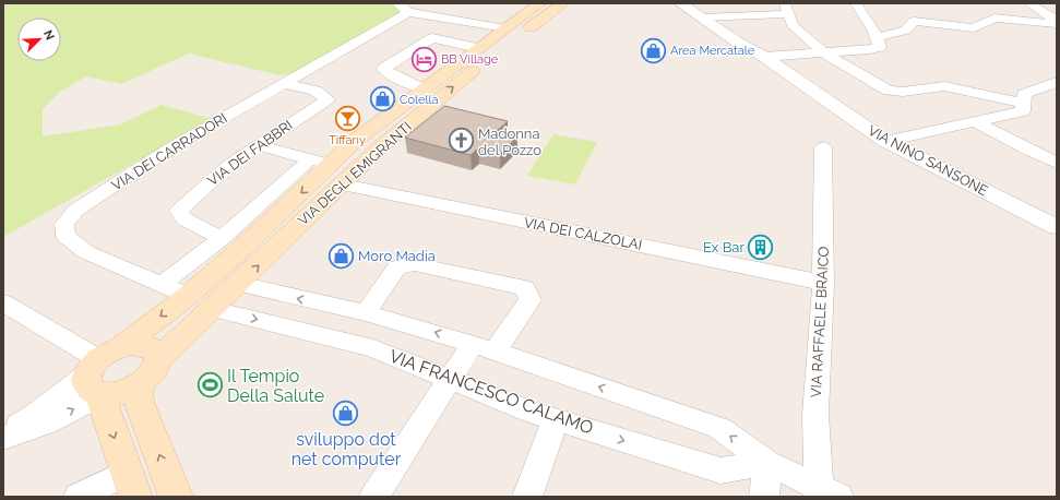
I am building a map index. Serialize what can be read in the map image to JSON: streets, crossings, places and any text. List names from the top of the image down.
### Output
{
  "streets": {
    "main road": ["VIA DEGLI EMIGRANTI"],
    "street": [
      "VIA DEI CARRADORI",
      "VIA DEI FABBRI",
      "VIA NINO SANSONE",
      "VIA DEI CALZOLAI",
      "VIA RAFFAELE BRAICO",
      "VIA FRANCESCO CALAMO"
    ]
  },
  "crossings": [
    ["VIA DEI CARRADORI", "VIA DEI FABBRI"],
    ["VIA DEI CARRADORI", "VIA DEGLI EMIGRANTI"],
    ["VIA DEGLI EMIGRANTI", "VIA DEI CALZOLAI"],
    ["VIA DEGLI EMIGRANTI", "VIA FRANCESCO CALAMO"],
    ["VIA DEI CALZOLAI", "VIA RAFFAELE BRAICO"]
  ],
  "places": {
    "shop": [
      "Area Mercatale",
      "Colella",
      "Moro Madia",
      "sviluppo dot net computer"
    ],
    "hotel": ["BB Village"],
    "bar": ["Tiffany"],
    "church": ["Madonna del Pozzo"],
    "building": ["Ex Bar"],
    "sports": ["Il Tempio Della Salute"]
  },
  "north": "top right"
}
